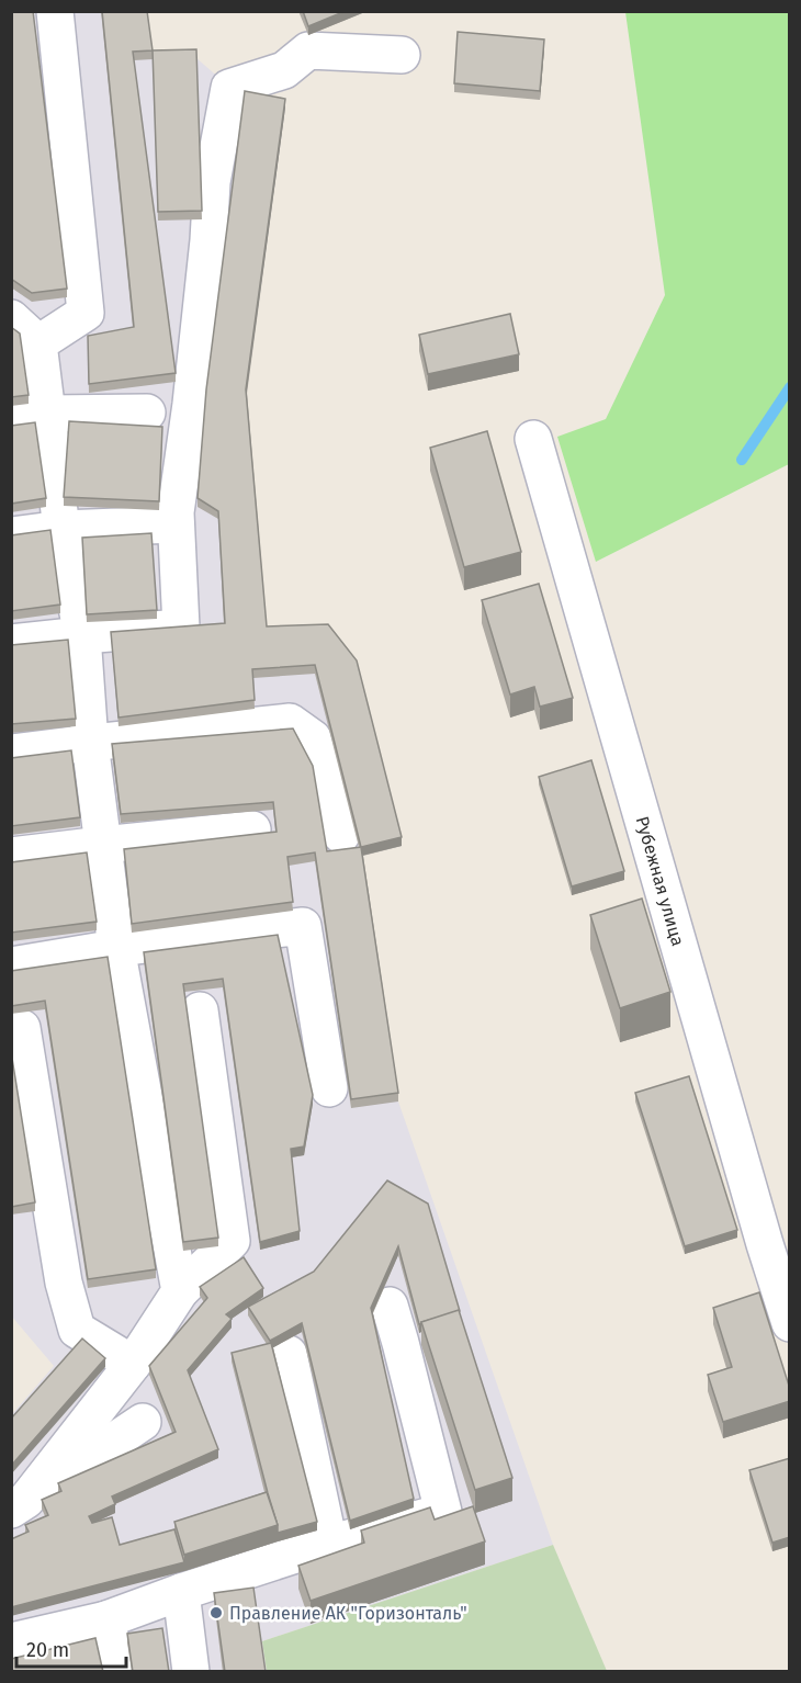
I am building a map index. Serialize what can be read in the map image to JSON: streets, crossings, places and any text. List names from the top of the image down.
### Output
{
  "streets": {
    "street": ["Рубежная улица"]
  },
  "places": ["Правление АК \"Горизонталь\""],
  "scale_bar": "20 m"
}
